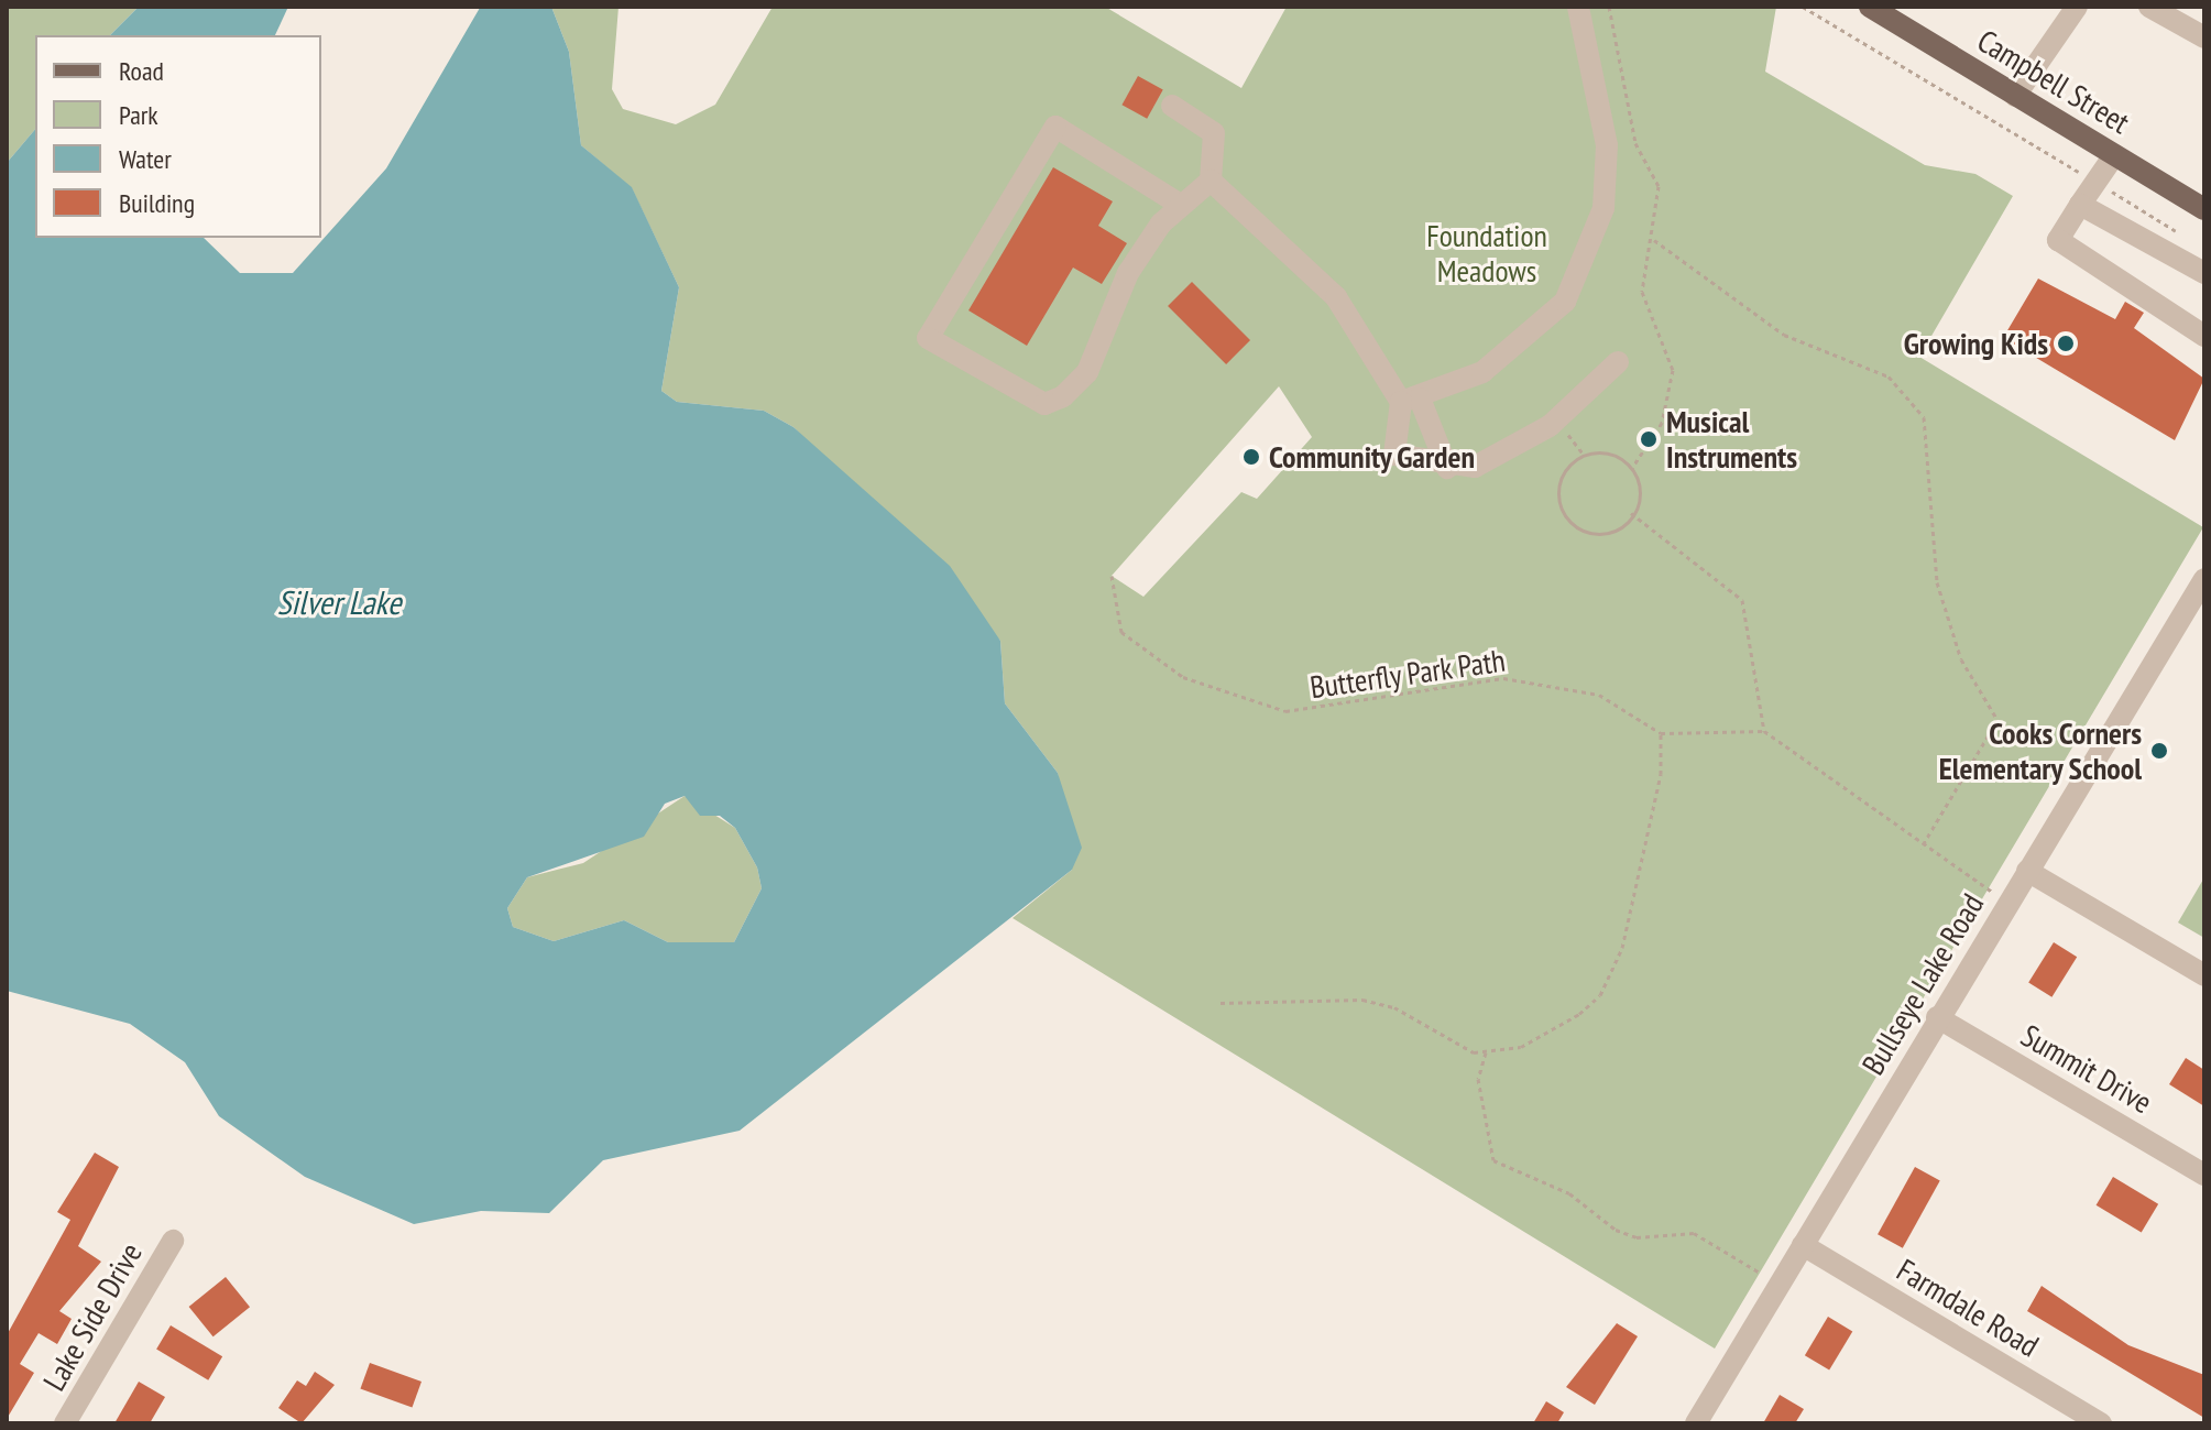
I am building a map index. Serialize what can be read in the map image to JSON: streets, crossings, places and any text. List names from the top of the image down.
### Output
{
  "streets": {
    "main road": ["Campbell Street"],
    "street": [
      "Bullseye Lake Road",
      "Summit Drive",
      "Farmdale Road",
      "Lake Side Drive"
    ],
    "path": ["Butterfly Park Path"]
  },
  "crossings": [
    ["Bullseye Lake Road", "Summit Drive"],
    ["Bullseye Lake Road", "Farmdale Road"]
  ],
  "water": ["Silver Lake"],
  "parks": ["Foundation Meadows"],
  "places": [
    "Growing Kids",
    "Musical Instruments",
    "Community Garden",
    "Cooks Corners Elementary School"
  ],
  "legend": [
    "Road",
    "Park",
    "Water",
    "Building"
  ]
}
